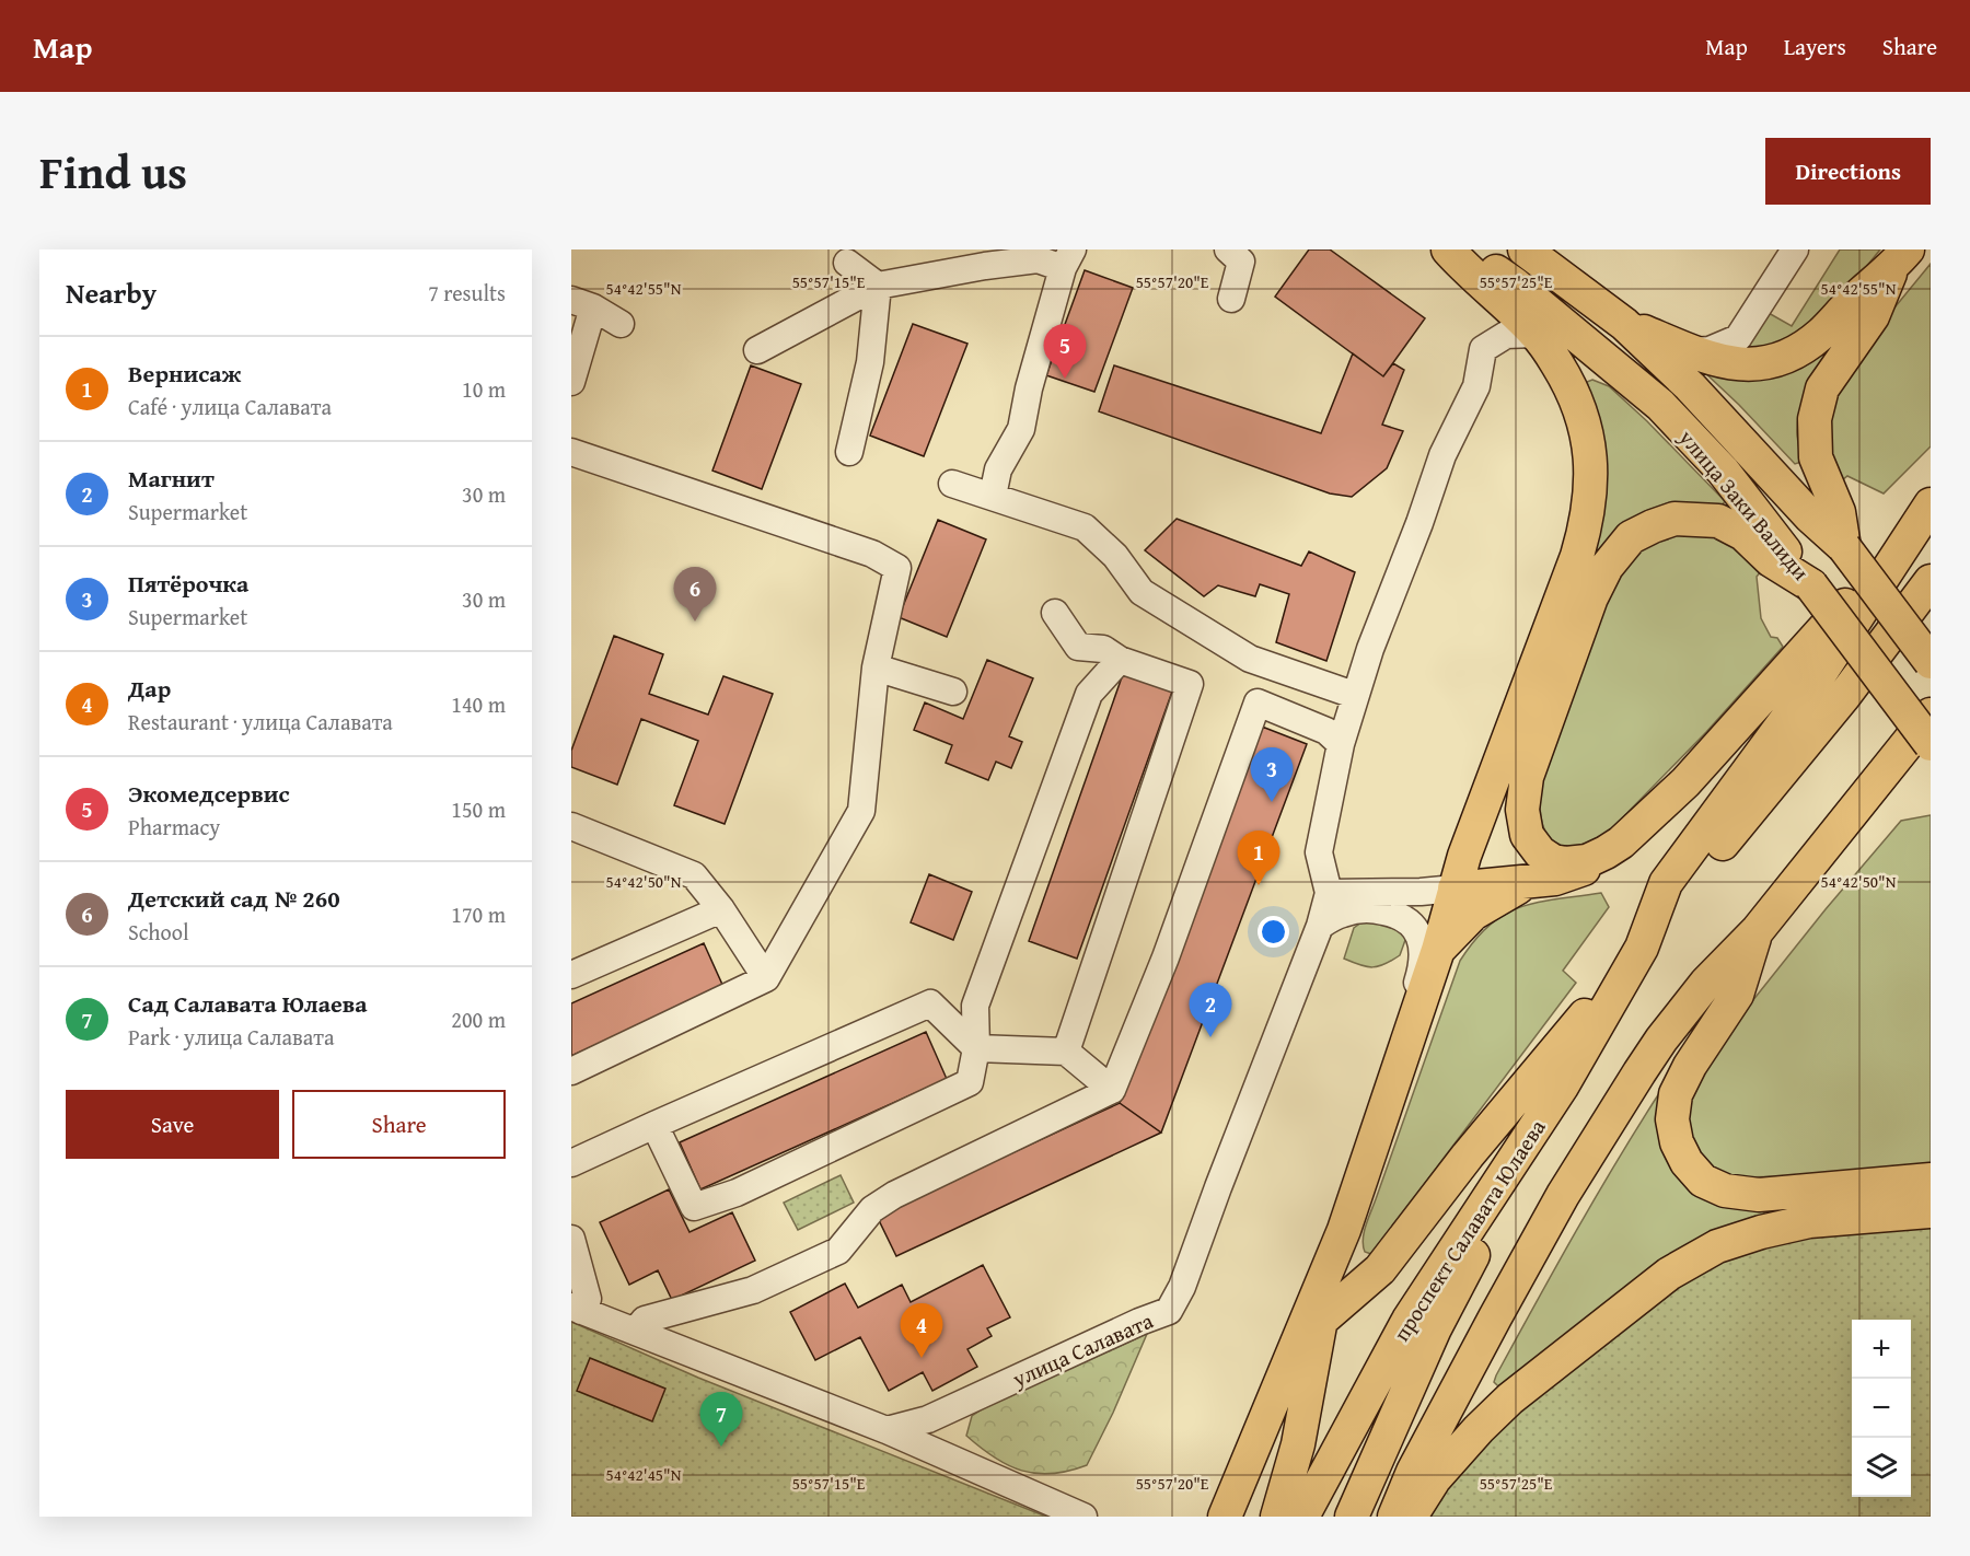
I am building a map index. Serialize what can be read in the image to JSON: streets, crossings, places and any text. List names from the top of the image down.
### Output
{
  "streets": {
    "main road": ["улица Заки Валиди", "проспект Салавата Юлаева"],
    "street": ["улица Салавата"]
  },
  "page": {
    "header": "Map",
    "nav": ["Map", "Layers", "Share"],
    "title": "Find us",
    "buttons": [
      "Directions",
      ["Save", "Share"]
    ],
    "heading": ["Nearby", "7 results"],
    "pins": [
      "5",
      "6",
      "3",
      "1",
      "2",
      "4",
      "7"
    ],
    "list": [
      {
        "mark": "1",
        "name": "Вернисаж",
        "note": "Café · улица Салавата",
        "value": "10 m"
      },
      {
        "mark": "2",
        "name": "Магнит",
        "note": "Supermarket",
        "value": "30 m"
      },
      {
        "mark": "3",
        "name": "Пятёрочка",
        "note": "Supermarket",
        "value": "30 m"
      },
      {
        "mark": "4",
        "name": "Дар",
        "note": "Restaurant · улица Салавата",
        "value": "140 m"
      },
      {
        "mark": "5",
        "name": "Экомедсервис",
        "note": "Pharmacy",
        "value": "150 m"
      },
      {
        "mark": "6",
        "name": "Детский сад № 260",
        "note": "School",
        "value": "170 m"
      },
      {
        "mark": "7",
        "name": "Сад Салавата Юлаева",
        "note": "Park · улица Салавата",
        "value": "200 m"
      }
    ],
    "map_buttons": ["+", "−"]
  },
  "coordinates": [
    "55°57'15\"E",
    "55°57'20\"E",
    "55°57'25\"E",
    "54°42'55\"N",
    "54°42'50\"N",
    "54°42'45\"N"
  ]
}
